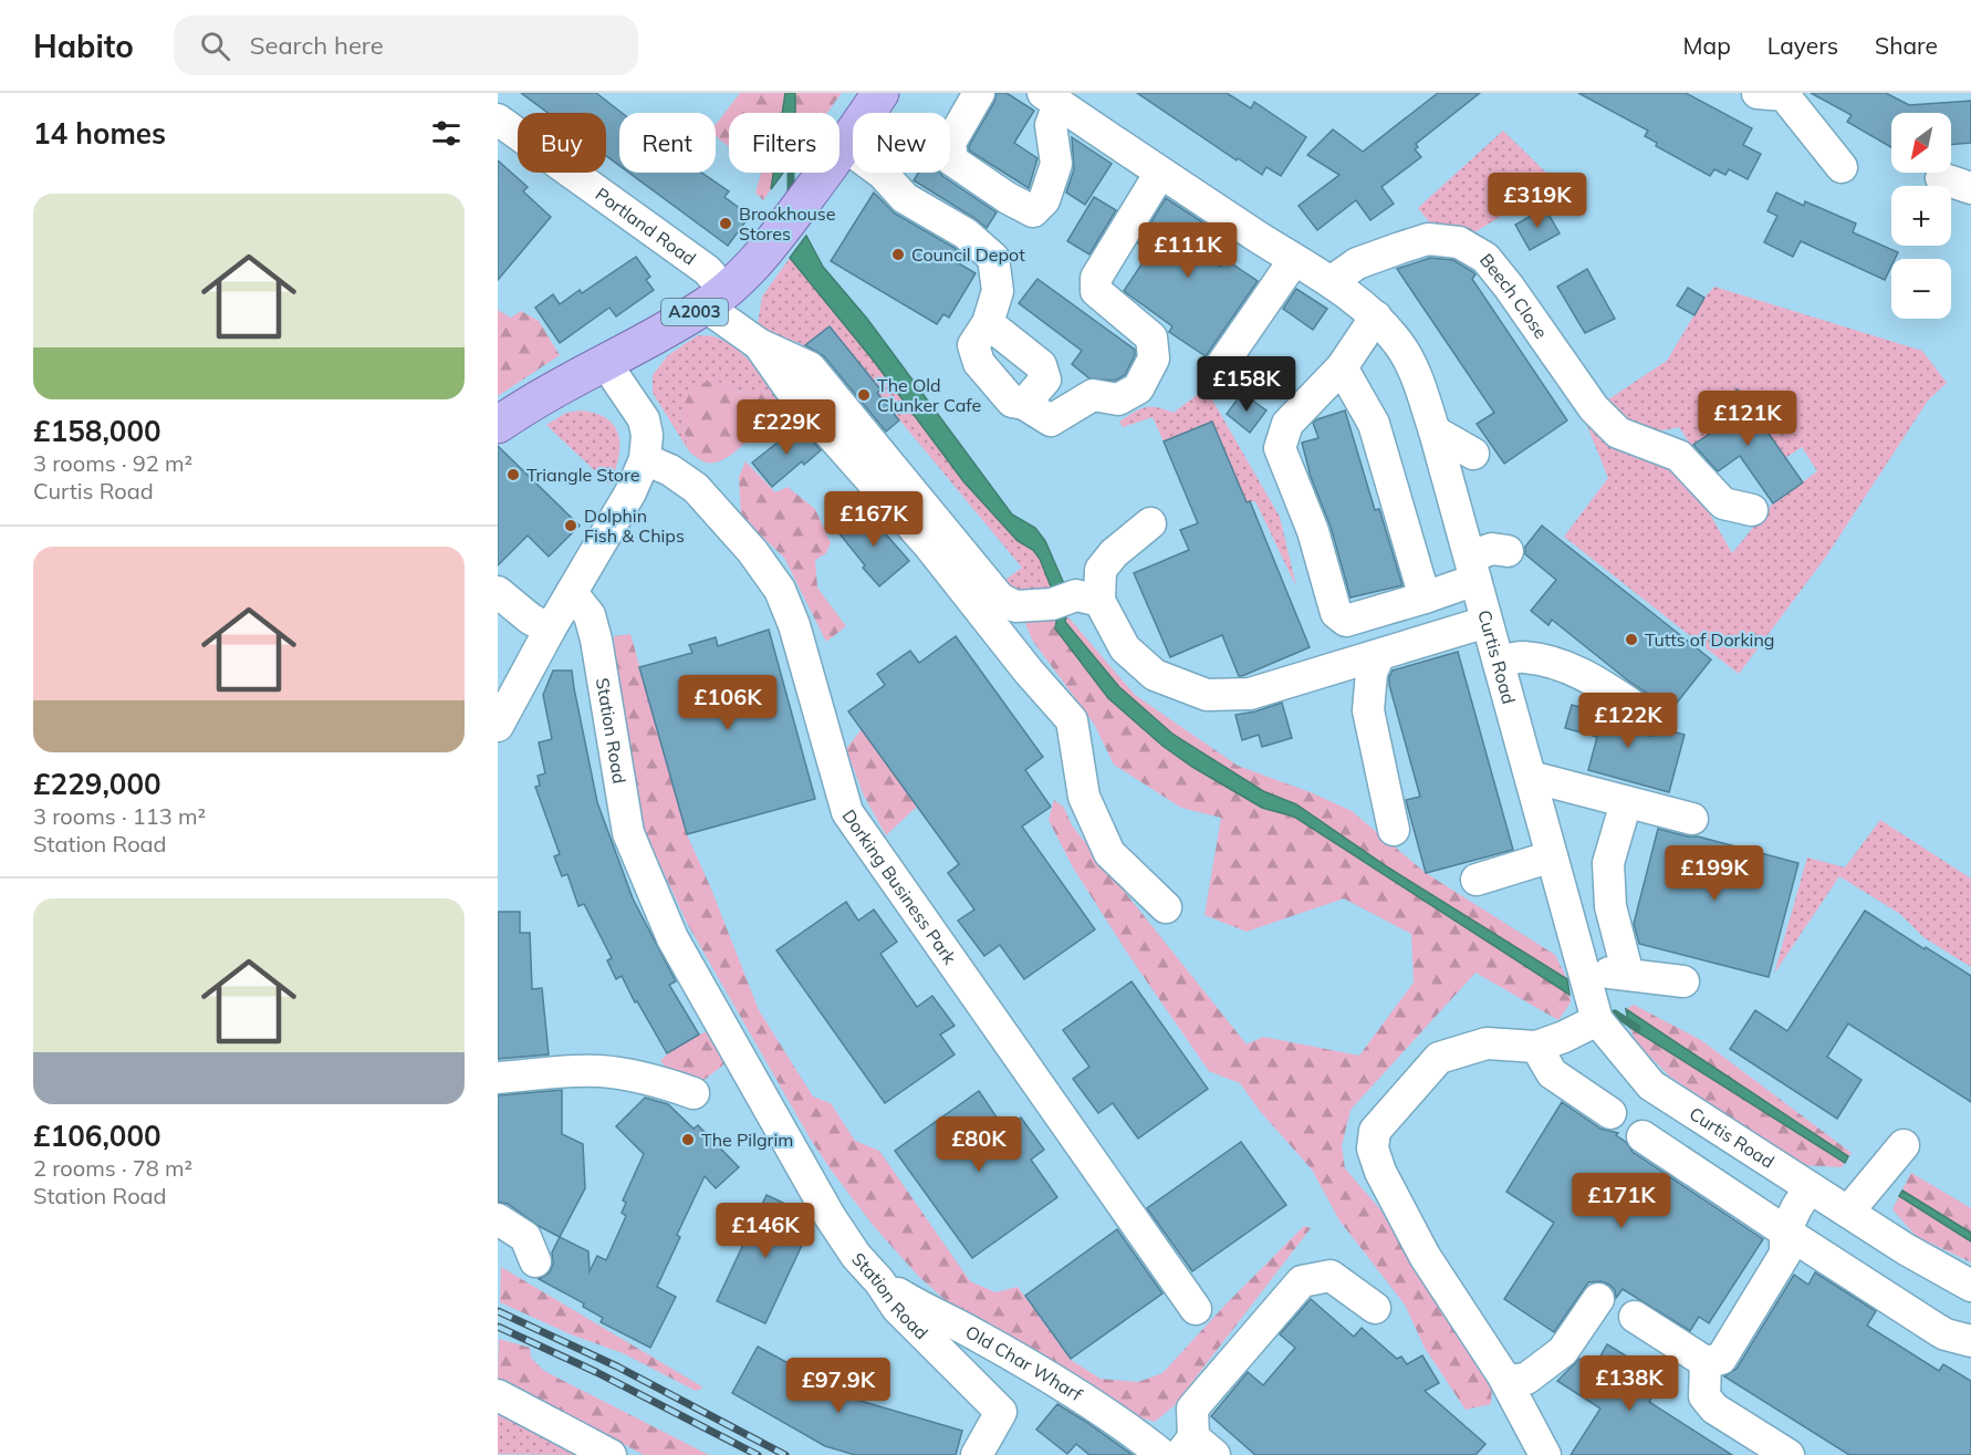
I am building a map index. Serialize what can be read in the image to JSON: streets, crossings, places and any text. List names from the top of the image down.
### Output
{
  "streets": {
    "main road": ["A2003"],
    "street": [
      "Portland Road",
      "Beech Close",
      "Curtis Road",
      "Station Road",
      "Dorking Business Park",
      "Old Char Wharf"
    ]
  },
  "crossings": [
    ["Portland Road", "A2003"],
    ["Beech Close", "Curtis Road"],
    ["Station Road", "Old Char Wharf"]
  ],
  "places": [
    "Brookhouse Stores",
    "Council Depot",
    "The Old Clunker Cafe",
    "Triangle Store",
    "Dolphin Fish & Chips",
    "Tutts of Dorking",
    "The Pilgrim"
  ],
  "north": "bottom left",
  "page": {
    "header": "Habito",
    "search": "Search here",
    "nav": ["Map", "Layers", "Share"],
    "heading": "14 homes",
    "map_buttons": ["+", "−"],
    "chip": [
      "Buy",
      "Rent",
      "Filters",
      "New"
    ],
    "list": [
      {
        "name": "£158,000",
        "note": "3 rooms · 92 m² · Curtis Road"
      },
      {
        "name": "£229,000",
        "note": "3 rooms · 113 m² · Station Road"
      },
      {
        "name": "£106,000",
        "note": "2 rooms · 78 m² · Station Road"
      }
    ],
    "price": [
      "£319K",
      "£111K",
      "£158K",
      "£121K",
      "£229K",
      "£167K",
      "£106K",
      "£122K",
      "£199K",
      "£80K",
      "£171K",
      "£146K",
      "£138K",
      "£97.9K"
    ]
  }
}
